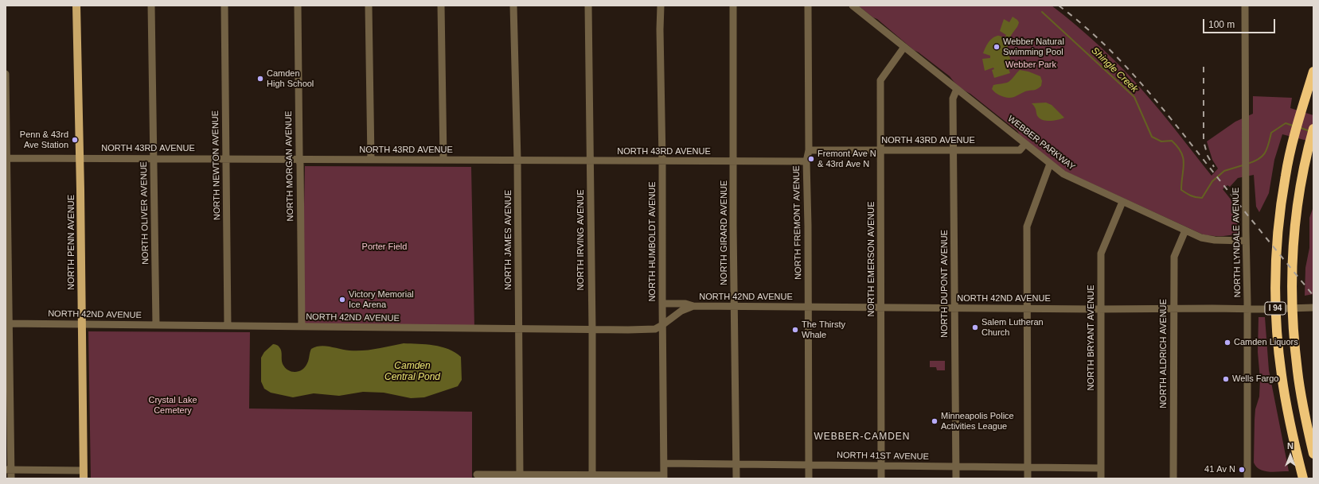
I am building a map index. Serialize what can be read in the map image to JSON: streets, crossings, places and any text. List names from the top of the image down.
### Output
{
  "streets": {
    "highway": ["I 94"],
    "main road": ["NORTH PENN AVENUE"],
    "street": [
      "NORTH 43RD AVENUE",
      "WEBBER PARKWAY",
      "NORTH NEWTON AVENUE",
      "NORTH MORGAN AVENUE",
      "NORTH OLIVER AVENUE",
      "NORTH FREMONT AVENUE",
      "NORTH GIRARD AVENUE",
      "NORTH JAMES AVENUE",
      "NORTH IRVING AVENUE",
      "NORTH HUMBOLDT AVENUE",
      "NORTH LYNDALE AVENUE",
      "NORTH EMERSON AVENUE",
      "NORTH DUPONT AVENUE",
      "NORTH 42ND AVENUE",
      "NORTH BRYANT AVENUE",
      "NORTH ALDRICH AVENUE",
      "NORTH 41ST AVENUE"
    ]
  },
  "crossings": [
    ["NORTH 43RD AVENUE", "WEBBER PARKWAY"],
    ["NORTH 43RD AVENUE", "NORTH NEWTON AVENUE"],
    ["NORTH 43RD AVENUE", "NORTH MORGAN AVENUE"],
    ["NORTH 43RD AVENUE", "NORTH OLIVER AVENUE"],
    ["NORTH 43RD AVENUE", "NORTH FREMONT AVENUE"],
    ["NORTH 43RD AVENUE", "NORTH GIRARD AVENUE"],
    ["NORTH 43RD AVENUE", "NORTH JAMES AVENUE"],
    ["NORTH 43RD AVENUE", "NORTH IRVING AVENUE"],
    ["NORTH 43RD AVENUE", "NORTH HUMBOLDT AVENUE"],
    ["NORTH 43RD AVENUE", "NORTH PENN AVENUE"],
    ["NORTH 43RD AVENUE", "NORTH EMERSON AVENUE"],
    ["NORTH 43RD AVENUE", "NORTH DUPONT AVENUE"],
    ["WEBBER PARKWAY", "NORTH LYNDALE AVENUE"],
    ["WEBBER PARKWAY", "NORTH EMERSON AVENUE"],
    ["WEBBER PARKWAY", "NORTH DUPONT AVENUE"],
    ["WEBBER PARKWAY", "NORTH BRYANT AVENUE"],
    ["WEBBER PARKWAY", "NORTH ALDRICH AVENUE"],
    ["NORTH NEWTON AVENUE", "NORTH 42ND AVENUE"],
    ["NORTH MORGAN AVENUE", "NORTH 42ND AVENUE"],
    ["NORTH OLIVER AVENUE", "NORTH 42ND AVENUE"],
    ["NORTH FREMONT AVENUE", "NORTH 42ND AVENUE"],
    ["NORTH FREMONT AVENUE", "NORTH 41ST AVENUE"],
    ["NORTH GIRARD AVENUE", "NORTH 42ND AVENUE"],
    ["NORTH GIRARD AVENUE", "NORTH 41ST AVENUE"],
    ["NORTH JAMES AVENUE", "NORTH 42ND AVENUE"],
    ["NORTH IRVING AVENUE", "NORTH 42ND AVENUE"],
    ["NORTH HUMBOLDT AVENUE", "NORTH 42ND AVENUE"],
    ["NORTH HUMBOLDT AVENUE", "NORTH 41ST AVENUE"],
    ["NORTH PENN AVENUE", "NORTH 42ND AVENUE"],
    ["NORTH LYNDALE AVENUE", "NORTH 42ND AVENUE"],
    ["NORTH EMERSON AVENUE", "NORTH 42ND AVENUE"],
    ["NORTH EMERSON AVENUE", "NORTH 41ST AVENUE"],
    ["NORTH DUPONT AVENUE", "NORTH 42ND AVENUE"],
    ["NORTH DUPONT AVENUE", "NORTH 41ST AVENUE"],
    ["NORTH 42ND AVENUE", "NORTH BRYANT AVENUE"],
    ["NORTH 42ND AVENUE", "NORTH ALDRICH AVENUE"],
    ["NORTH BRYANT AVENUE", "NORTH 41ST AVENUE"]
  ],
  "districts": ["WEBBER-CAMDEN"],
  "water": ["Shingle Creek", "Camden Central Pond"],
  "parks": ["Webber Park", "Porter Field", "Crystal Lake Cemetery"],
  "places": [
    "Webber Natural Swimming Pool",
    "Camden High School",
    "Penn & 43rd Ave Station",
    "Fremont Ave N & 43rd Ave N",
    "Victory Memorial Ice Arena",
    "Salem Lutheran Church",
    "The Thirsty Whale",
    "Camden Liquors",
    "Wells Fargo",
    "Minneapolis Police Activities League",
    "41 Av N"
  ],
  "scale_bar": "100 m",
  "north": "top"
}
